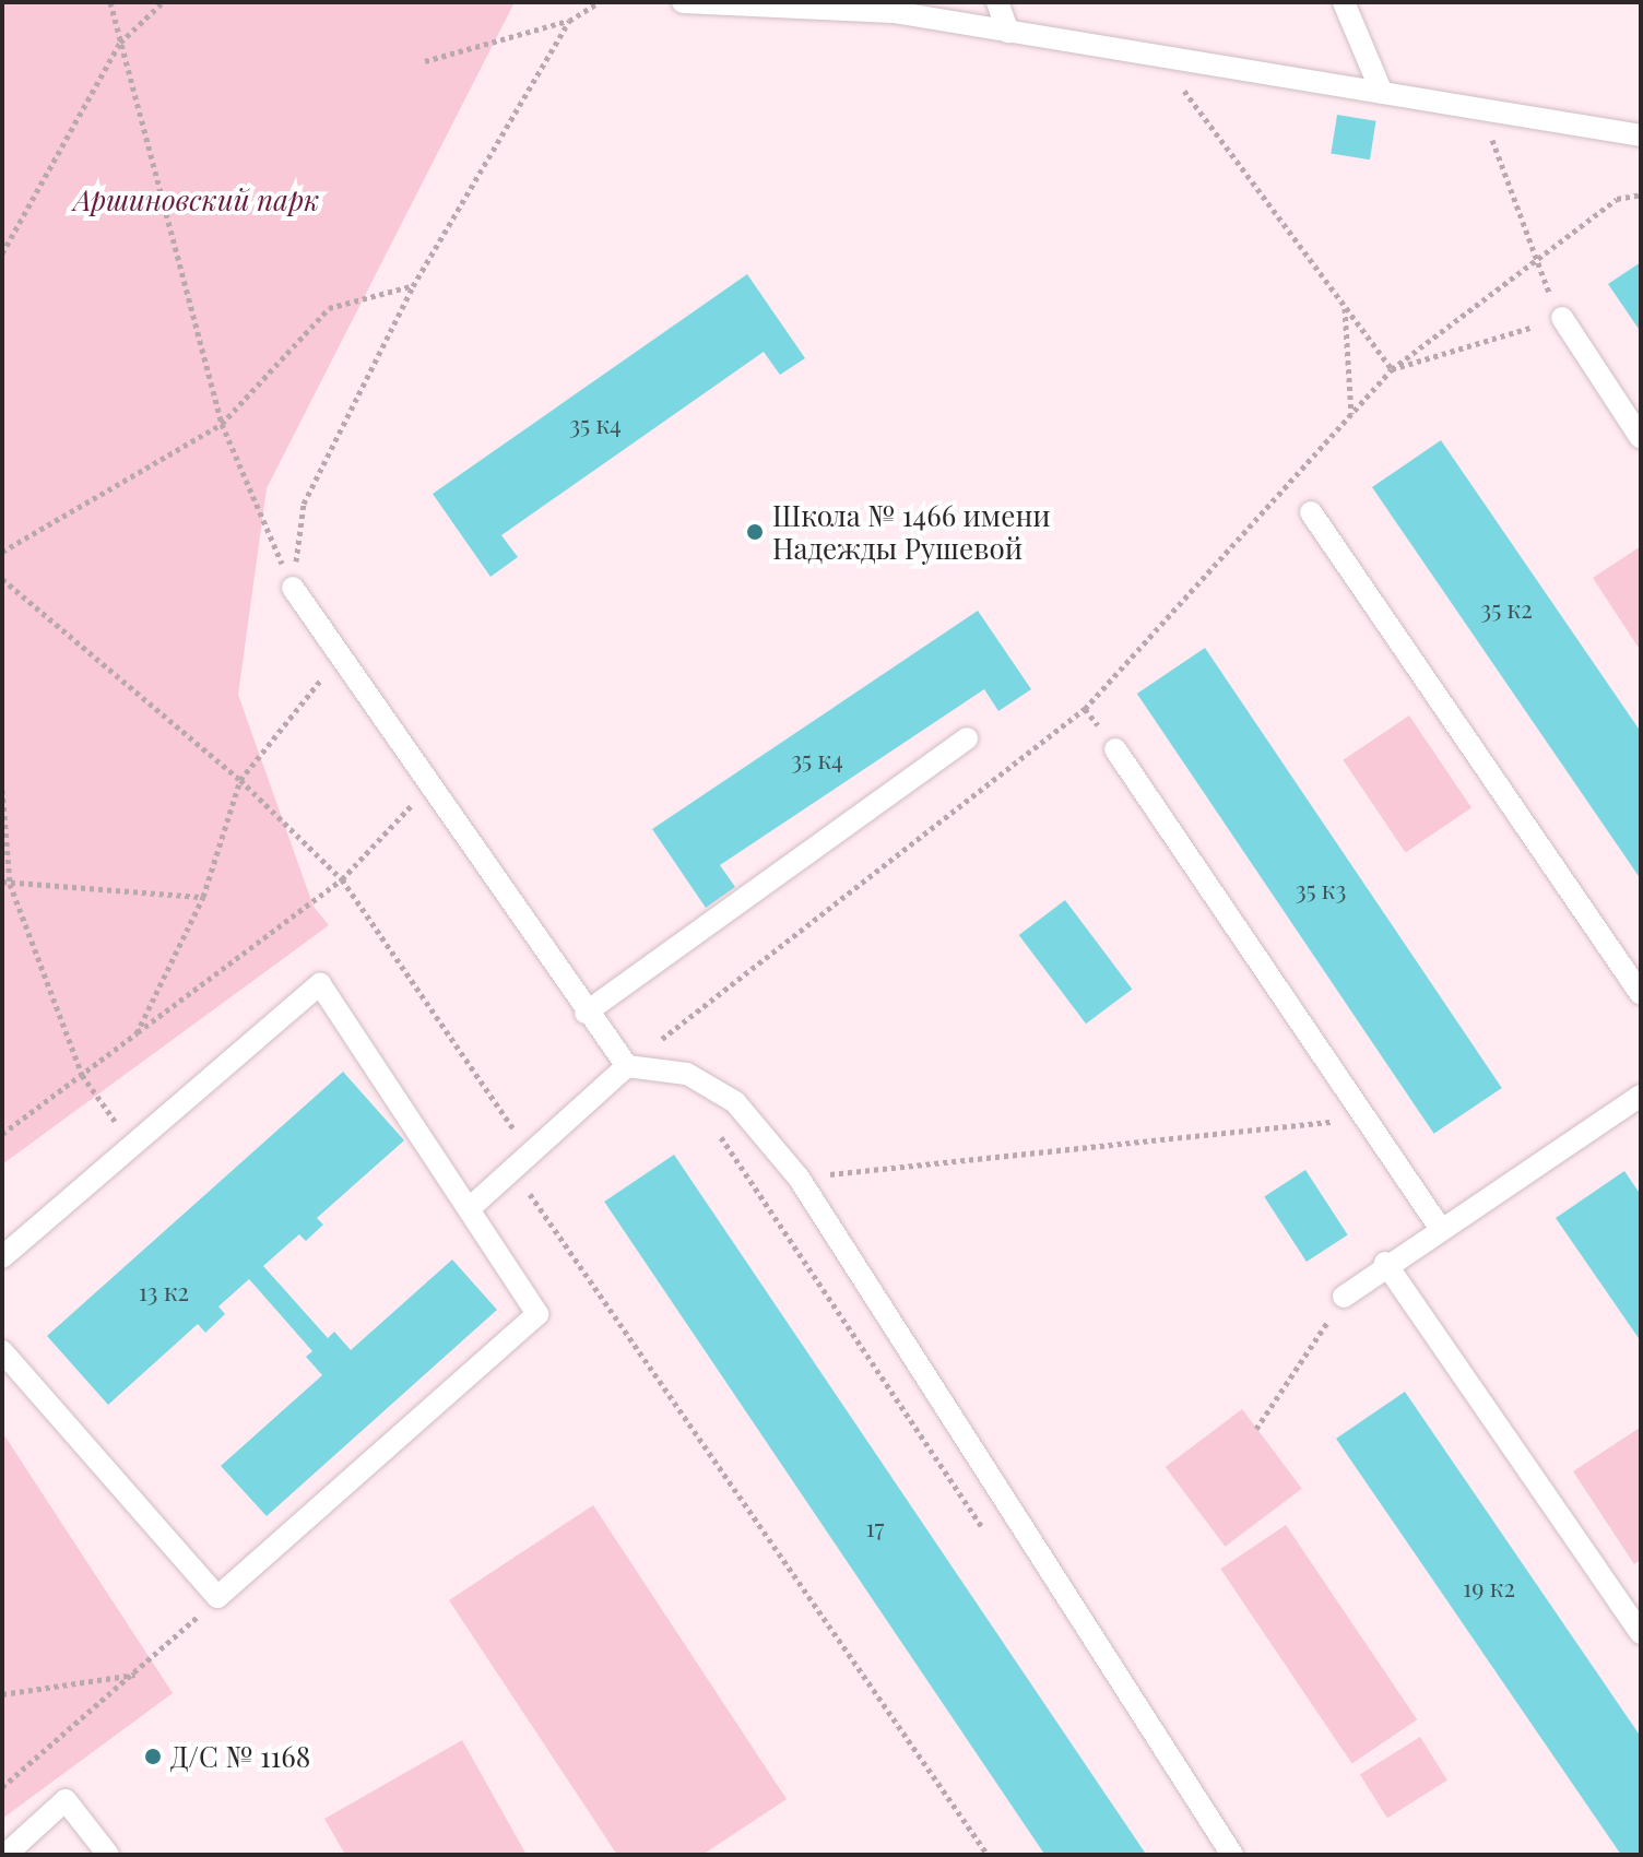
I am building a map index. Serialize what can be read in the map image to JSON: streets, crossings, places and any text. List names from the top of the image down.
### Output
{
  "parks": ["Аршиновский парк"],
  "places": ["Школа № 1466 имени Надежды Рушевой", "Д/C № 1168"],
  "house_numbers": [
    "35 к4",
    "35 к2",
    "35 к4",
    "35 к3",
    "13 к2",
    "17",
    "19 к2"
  ]
}
